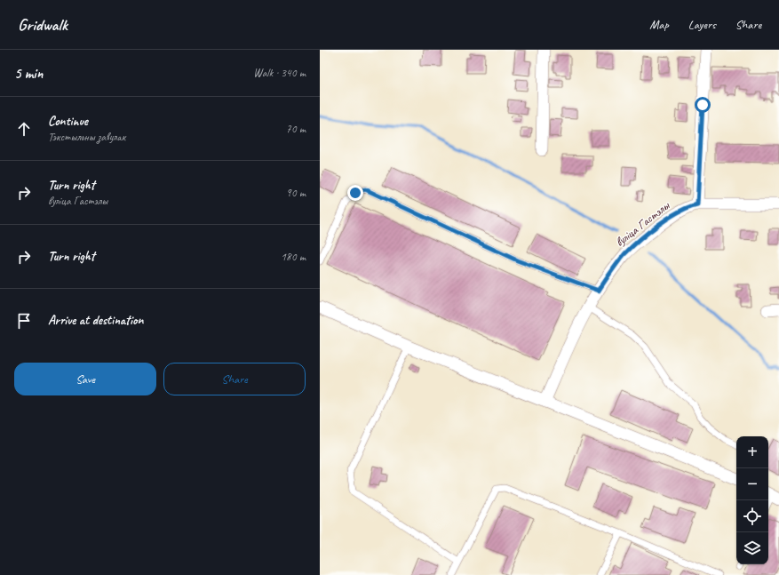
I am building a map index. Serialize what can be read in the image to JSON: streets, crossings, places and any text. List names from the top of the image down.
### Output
{
  "streets": {
    "street": ["вуліца Гастэлы"]
  },
  "page": {
    "header": "Gridwalk",
    "nav": ["Map", "Layers", "Share"],
    "heading": ["5 min", "Walk · 340 m"],
    "list": [
      ["Continue", "Тэкстыльны завулак", "70 m"],
      ["Turn right", "вуліца Гастэлы", "90 m"],
      ["Turn right", "180 m"],
      "Arrive at destination"
    ],
    "buttons": ["Save", "Share"],
    "map_buttons": ["+", "−"]
  }
}
